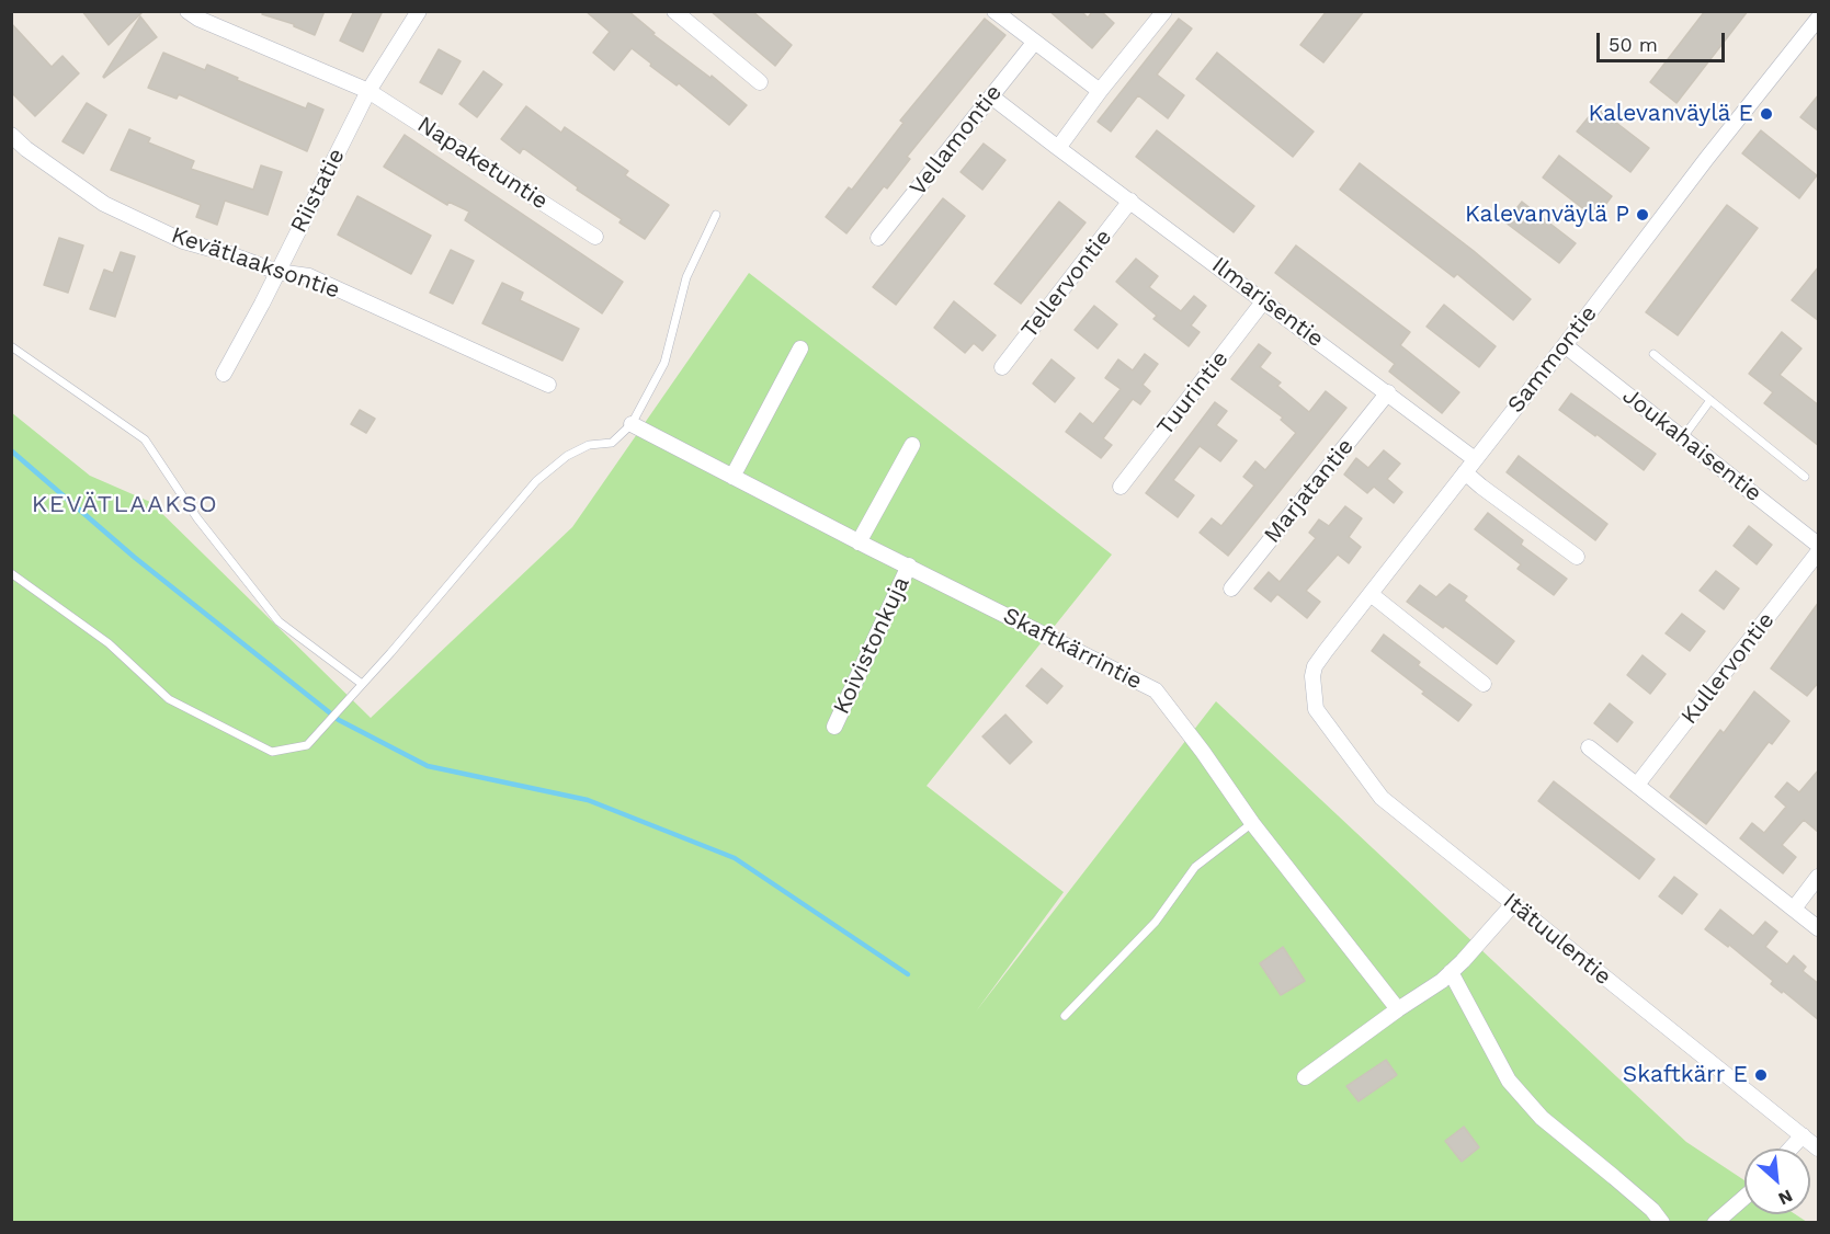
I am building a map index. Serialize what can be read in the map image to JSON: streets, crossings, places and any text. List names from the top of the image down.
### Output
{
  "streets": {
    "street": [
      "Vellamontie",
      "Napaketuntie",
      "Riistatie",
      "Kevätlaaksontie",
      "Tellervontie",
      "Ilmarisentie",
      "Sammontie",
      "Tuurintie",
      "Joukahaisentie",
      "Marjatantie",
      "Koivistonkuja",
      "Skaftkärrintie",
      "Kullervontie",
      "Itätuulentie"
    ]
  },
  "crossings": [
    ["Vellamontie", "Ilmarisentie"],
    ["Napaketuntie", "Riistatie"],
    ["Riistatie", "Kevätlaaksontie"],
    ["Tellervontie", "Ilmarisentie"],
    ["Ilmarisentie", "Sammontie"],
    ["Ilmarisentie", "Tuurintie"],
    ["Ilmarisentie", "Marjatantie"],
    ["Sammontie", "Joukahaisentie"],
    ["Sammontie", "Itätuulentie"],
    ["Koivistonkuja", "Skaftkärrintie"]
  ],
  "districts": ["KEVÄTLAAKSO"],
  "places": ["Kalevanväylä E", "Kalevanväylä P", "Skaftkärr E"],
  "scale_bar": "50 m",
  "north": "bottom right"
}
